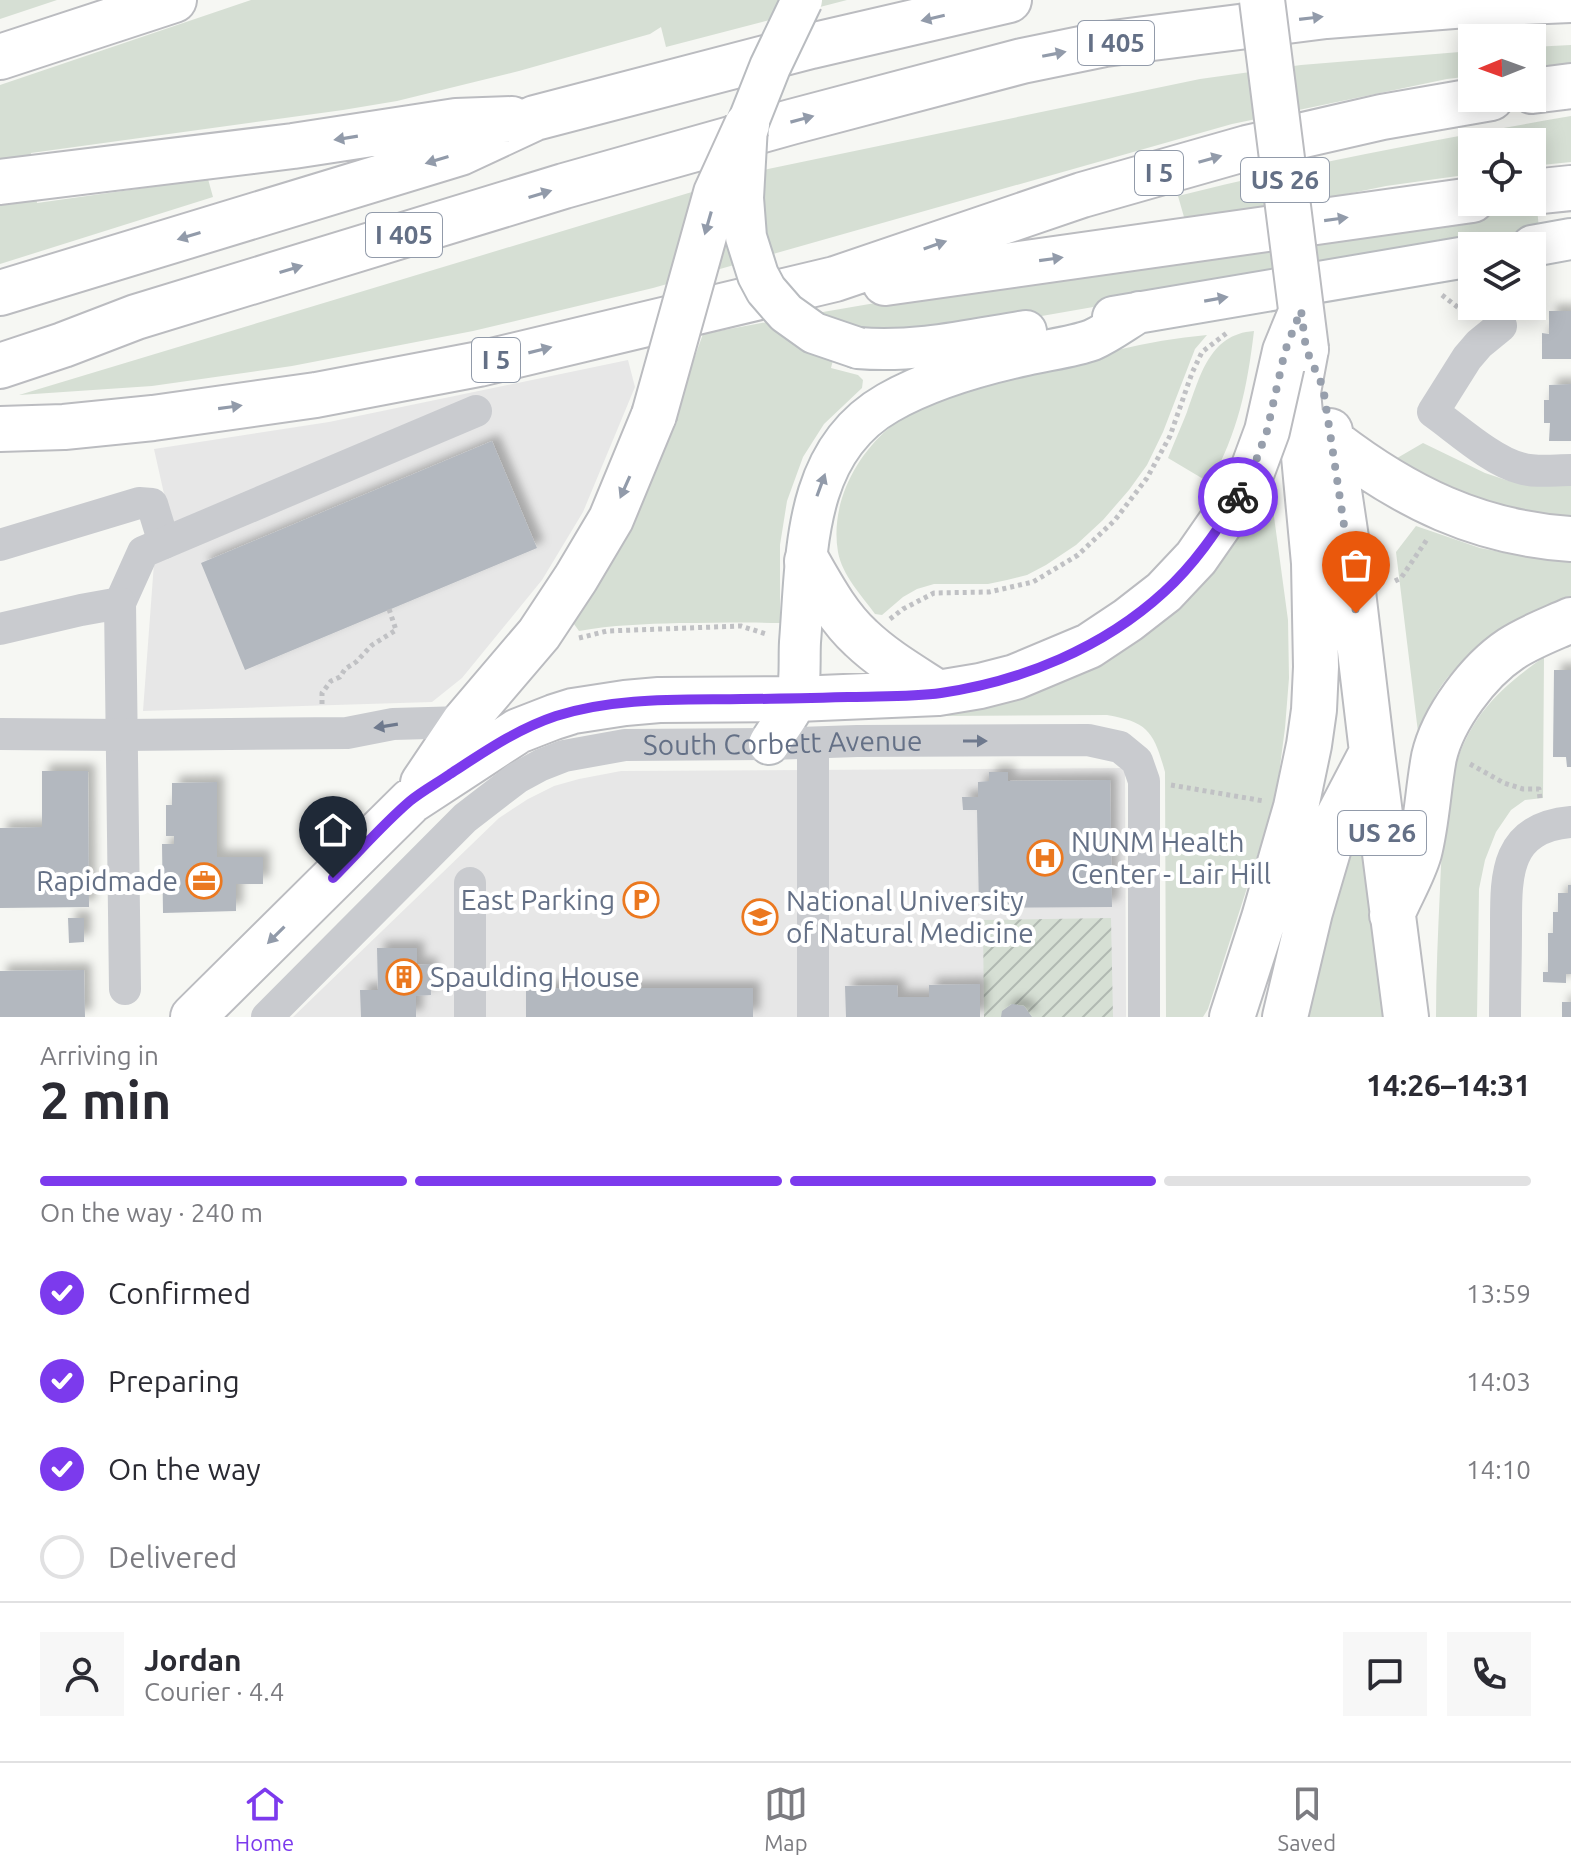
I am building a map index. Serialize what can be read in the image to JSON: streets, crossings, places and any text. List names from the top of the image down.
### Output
{
  "streets": {
    "highway": [
      "I 405",
      "I 5",
      "US 26",
      "South Corbett Avenue"
    ]
  },
  "crossings": [
    ["US 26", "South Corbett Avenue"]
  ],
  "places": {
    "hospital": ["NUNM Health Center - Lair Hill"],
    "office": ["Rapidmade"],
    "parking": ["East Parking"],
    "school or university": ["National University of Natural Medicine"],
    "building": ["Spaulding House"]
  },
  "north": "left",
  "page": {
    "heading": ["2 min", "Arriving in", "14:26–14:31"],
    "panel": ["Jordan", "Courier · 4.4"],
    "bar": "On the way · 240 m",
    "list": [
      ["Confirmed", "13:59"],
      ["Preparing", "14:03"],
      ["On the way", "14:10"],
      "Delivered"
    ],
    "tabs": ["Home", "Map", "Saved"]
  }
}
